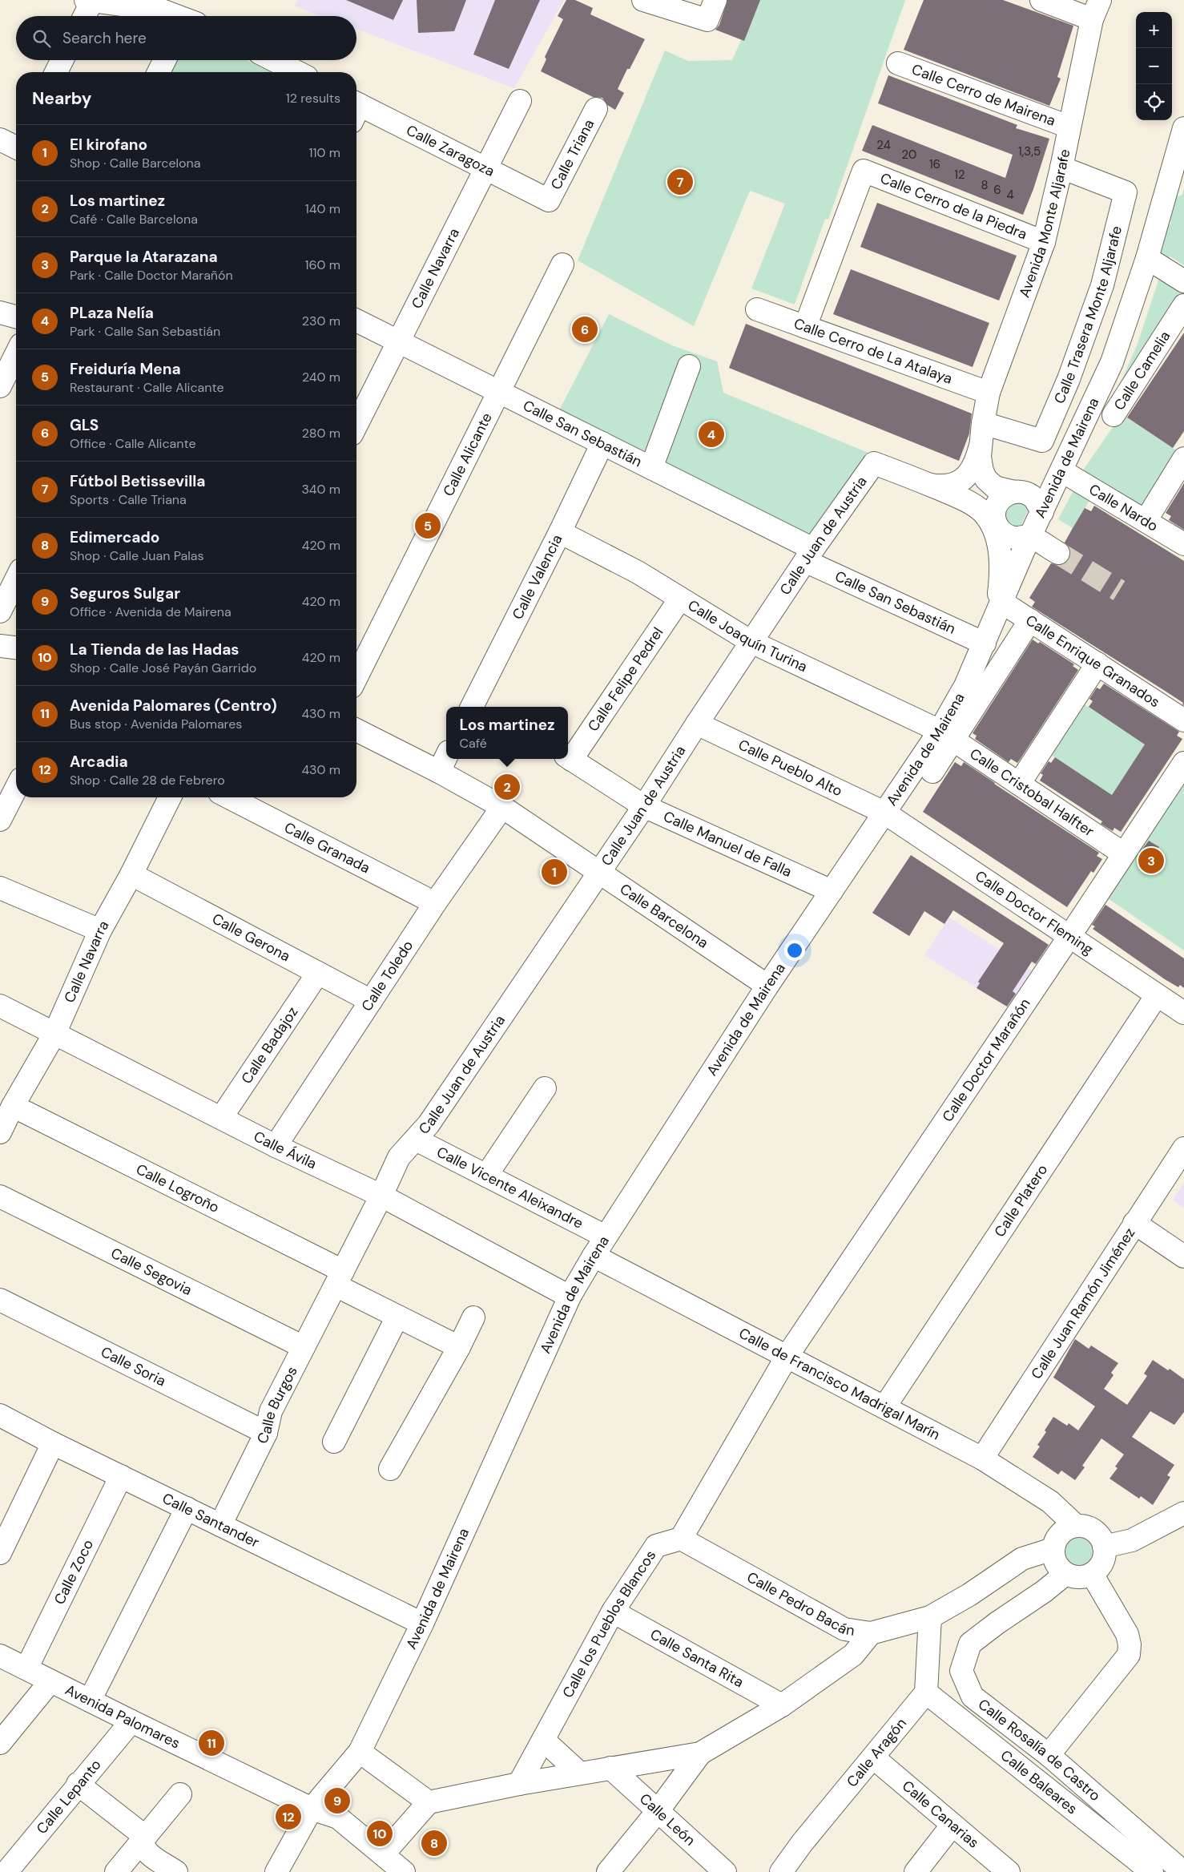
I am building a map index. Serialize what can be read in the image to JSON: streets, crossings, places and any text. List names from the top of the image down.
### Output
{
  "streets": {
    "street": [
      "Calle Cerro de Mairena",
      "Calle Zaragoza",
      "Calle Triana",
      "Calle Cerro de la Piedra",
      "Avenida Monte Aljarafe",
      "Calle Navarra",
      "Calle Trasera Monte Aljarafe",
      "Calle Cerro de La Atalaya",
      "Calle Camelia",
      "Calle San Sebastián",
      "Calle Alicante",
      "Avenida de Mairena",
      "Calle Nardo",
      "Calle Juan de Austria",
      "Calle Valencia",
      "Calle Joaquín Turina",
      "Calle Enrique Granados",
      "Calle Felipe Pedrel",
      "Calle Pueblo Alto",
      "Calle Cristobal Halfter",
      "Calle Manuel de Falla",
      "Calle Granada",
      "Calle Doctor Fleming",
      "Calle Barcelona",
      "Calle Gerona",
      "Calle Toledo",
      "Calle Badajoz",
      "Calle Doctor Marañón",
      "Calle Ávila",
      "Calle Vicente Aleixandre",
      "Calle Logroño",
      "Calle Platero",
      "Calle Segovia",
      "Calle Juan Ramón Jiménez",
      "Calle Soria",
      "Calle de Francisco Madrigal Marín",
      "Calle Burgos",
      "Calle Santander",
      "Calle Zoco",
      "Calle Pedro Bacán",
      "Calle los Pueblos Blancos",
      "Calle Santa Rita",
      "Avenida Palomares",
      "Calle Rosalía de Castro",
      "Calle Aragón",
      "Calle Baleares",
      "Calle Lepanto",
      "Calle Canarias",
      "Calle León"
    ]
  },
  "crossings": [
    ["Calle Cerro de Mairena", "Avenida Monte Aljarafe"],
    ["Calle Zaragoza", "Calle Triana"],
    ["Calle Zaragoza", "Calle Navarra"],
    ["Calle Cerro de la Piedra", "Avenida Monte Aljarafe"],
    ["Calle Cerro de la Piedra", "Calle Cerro de La Atalaya"],
    ["Avenida Monte Aljarafe", "Calle Trasera Monte Aljarafe"],
    ["Avenida Monte Aljarafe", "Calle Cerro de La Atalaya"],
    ["Calle Navarra", "Calle San Sebastián"],
    ["Calle Navarra", "Calle Gerona"],
    ["Calle Navarra", "Calle Ávila"],
    ["Calle Navarra", "Calle Logroño"],
    ["Calle San Sebastián", "Calle Alicante"],
    ["Calle San Sebastián", "Avenida de Mairena"],
    ["Calle San Sebastián", "Calle Juan de Austria"],
    ["Calle San Sebastián", "Calle Valencia"],
    ["Avenida de Mairena", "Calle Nardo"],
    ["Avenida de Mairena", "Calle Joaquín Turina"],
    ["Avenida de Mairena", "Calle Enrique Granados"],
    ["Avenida de Mairena", "Calle Pueblo Alto"],
    ["Avenida de Mairena", "Calle Cristobal Halfter"],
    ["Avenida de Mairena", "Calle Manuel de Falla"],
    ["Avenida de Mairena", "Calle Doctor Fleming"],
    ["Avenida de Mairena", "Calle Barcelona"],
    ["Avenida de Mairena", "Calle Ávila"],
    ["Avenida de Mairena", "Calle Vicente Aleixandre"],
    ["Avenida de Mairena", "Calle de Francisco Madrigal Marín"],
    ["Avenida de Mairena", "Calle Santander"],
    ["Avenida de Mairena", "Avenida Palomares"],
    ["Calle Juan de Austria", "Calle Joaquín Turina"],
    ["Calle Juan de Austria", "Calle Pueblo Alto"],
    ["Calle Juan de Austria", "Calle Manuel de Falla"],
    ["Calle Juan de Austria", "Calle Barcelona"],
    ["Calle Juan de Austria", "Calle Ávila"],
    ["Calle Juan de Austria", "Calle Vicente Aleixandre"],
    ["Calle Juan de Austria", "Calle Burgos"],
    ["Calle Valencia", "Calle Joaquín Turina"],
    ["Calle Joaquín Turina", "Calle Felipe Pedrel"],
    ["Calle Joaquín Turina", "Calle Cristobal Halfter"],
    ["Calle Felipe Pedrel", "Calle Manuel de Falla"],
    ["Calle Pueblo Alto", "Calle Doctor Fleming"],
    ["Calle Cristobal Halfter", "Calle Doctor Marañón"],
    ["Calle Granada", "Calle Toledo"],
    ["Calle Doctor Fleming", "Calle Doctor Marañón"],
    ["Calle Doctor Fleming", "Calle Platero"],
    ["Calle Barcelona", "Calle Toledo"],
    ["Calle Gerona", "Calle Toledo"],
    ["Calle Gerona", "Calle Badajoz"],
    ["Calle Toledo", "Calle Ávila"],
    ["Calle Badajoz", "Calle Ávila"],
    ["Calle Doctor Marañón", "Calle de Francisco Madrigal Marín"],
    ["Calle Ávila", "Calle Burgos"],
    ["Calle Logroño", "Calle Burgos"],
    ["Calle Platero", "Calle de Francisco Madrigal Marín"],
    ["Calle Segovia", "Calle Burgos"],
    ["Calle Juan Ramón Jiménez", "Calle de Francisco Madrigal Marín"],
    ["Calle Soria", "Calle Burgos"],
    ["Calle de Francisco Madrigal Marín", "Calle Pedro Bacán"],
    ["Calle de Francisco Madrigal Marín", "Calle Rosalía de Castro"],
    ["Calle Burgos", "Calle Santander"],
    ["Calle Santander", "Calle Zoco"],
    ["Calle Zoco", "Avenida Palomares"],
    ["Calle Pedro Bacán", "Calle los Pueblos Blancos"],
    ["Calle Pedro Bacán", "Calle Rosalía de Castro"],
    ["Calle los Pueblos Blancos", "Calle Santa Rita"],
    ["Avenida Palomares", "Calle Lepanto"],
    ["Calle Aragón", "Calle Baleares"],
    ["Calle Aragón", "Calle Canarias"]
  ],
  "house_numbers": [
    "24",
    "1,3,5",
    "20",
    "16",
    "12",
    "8",
    "6",
    "4"
  ],
  "page": {
    "map_buttons": ["+", "−"],
    "search": "Search here",
    "heading": ["Nearby", "12 results"],
    "list": [
      {
        "mark": "1",
        "name": "El kirofano",
        "note": "Shop · Calle Barcelona",
        "value": "110 m"
      },
      {
        "mark": "2",
        "name": "Los martinez",
        "note": "Café · Calle Barcelona",
        "value": "140 m"
      },
      {
        "mark": "3",
        "name": "Parque la Atarazana",
        "note": "Park · Calle Doctor Marañón",
        "value": "160 m"
      },
      {
        "mark": "4",
        "name": "PLaza Nelía",
        "note": "Park · Calle San Sebastián",
        "value": "230 m"
      },
      {
        "mark": "5",
        "name": "Freiduría Mena",
        "note": "Restaurant · Calle Alicante",
        "value": "240 m"
      },
      {
        "mark": "6",
        "name": "GLS",
        "note": "Office · Calle Alicante",
        "value": "280 m"
      },
      {
        "mark": "7",
        "name": "Fútbol Betissevilla",
        "note": "Sports · Calle Triana",
        "value": "340 m"
      },
      {
        "mark": "8",
        "name": "Edimercado",
        "note": "Shop · Calle Juan Palas",
        "value": "420 m"
      },
      {
        "mark": "9",
        "name": "Seguros Sulgar",
        "note": "Office · Avenida de Mairena",
        "value": "420 m"
      },
      {
        "mark": "10",
        "name": "La Tienda de las Hadas",
        "note": "Shop · Calle José Payán Garrido",
        "value": "420 m"
      },
      {
        "mark": "11",
        "name": "Avenida Palomares (Centro)",
        "note": "Bus stop · Avenida Palomares",
        "value": "430 m"
      },
      {
        "mark": "12",
        "name": "Arcadia",
        "note": "Shop · Calle 28 de Febrero",
        "value": "430 m"
      }
    ],
    "pins": [
      "7",
      "6",
      "4",
      "5",
      "2",
      "3",
      "1",
      "11",
      "9",
      "12",
      "10",
      "8"
    ],
    "popup": ["Los martinez", "Café"]
  }
}
